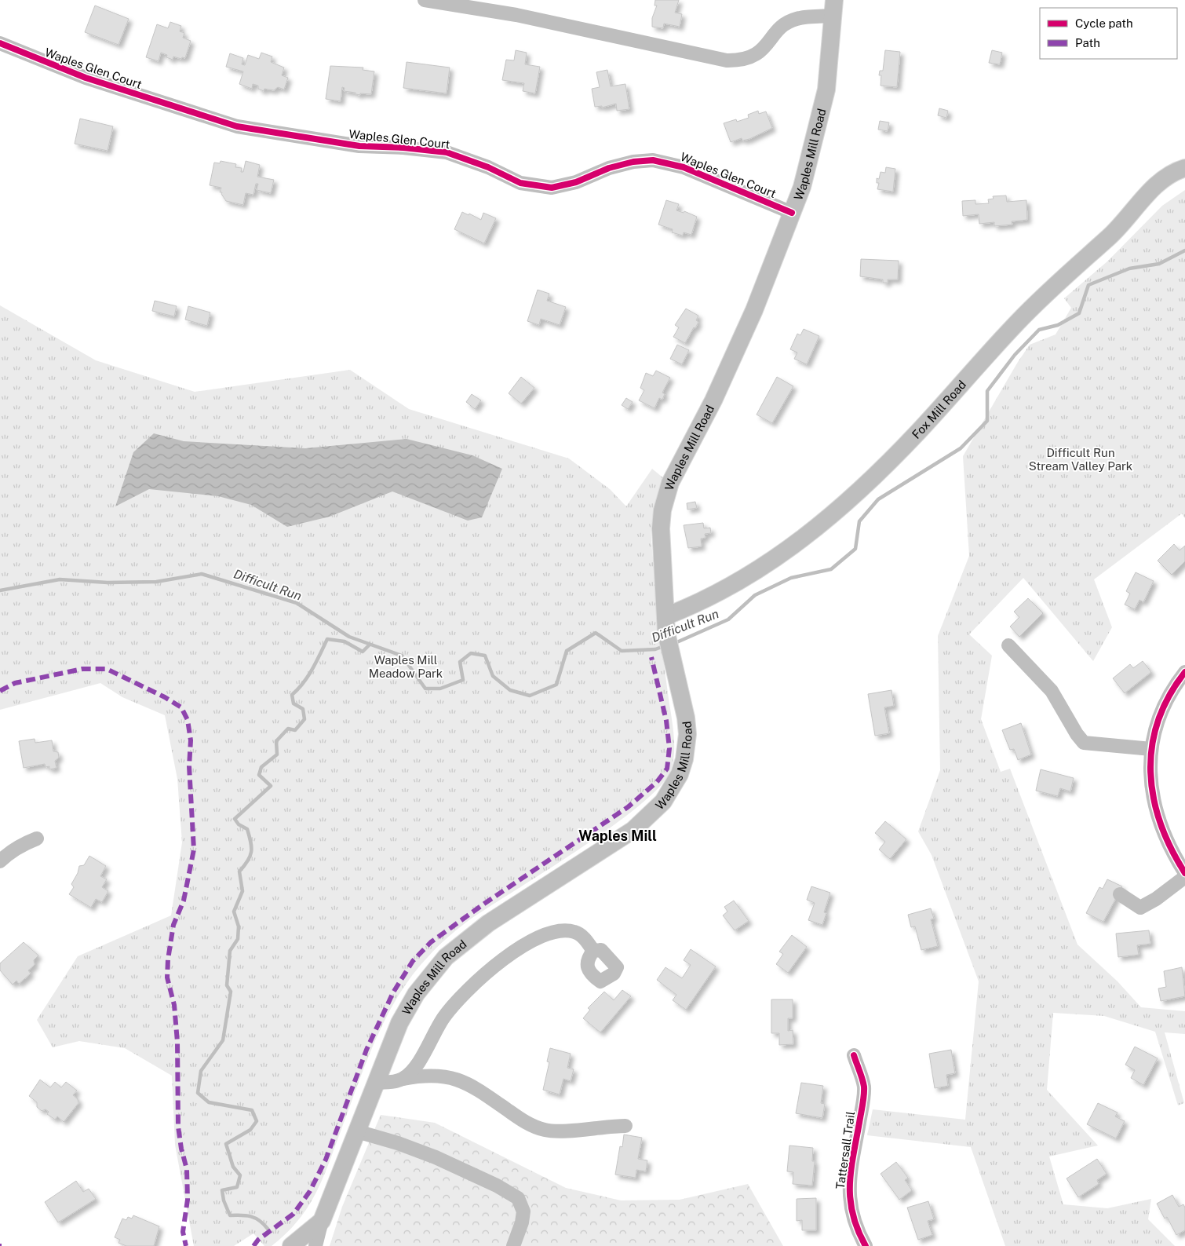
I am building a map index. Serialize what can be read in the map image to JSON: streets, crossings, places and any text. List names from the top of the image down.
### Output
{
  "streets": {
    "main road": ["Waples Mill Road", "Fox Mill Road"],
    "street": ["Waples Glen Court", "Tattersall Trail"]
  },
  "crossings": [
    ["Waples Glen Court", "Waples Mill Road"],
    ["Waples Mill Road", "Fox Mill Road"]
  ],
  "districts": ["Waples Mill"],
  "water": ["Difficult Run"],
  "parks": ["Difficult Run Stream Valley Park", "Waples Mill Meadow Park"],
  "legend": ["Cycle path", "Path"]
}
